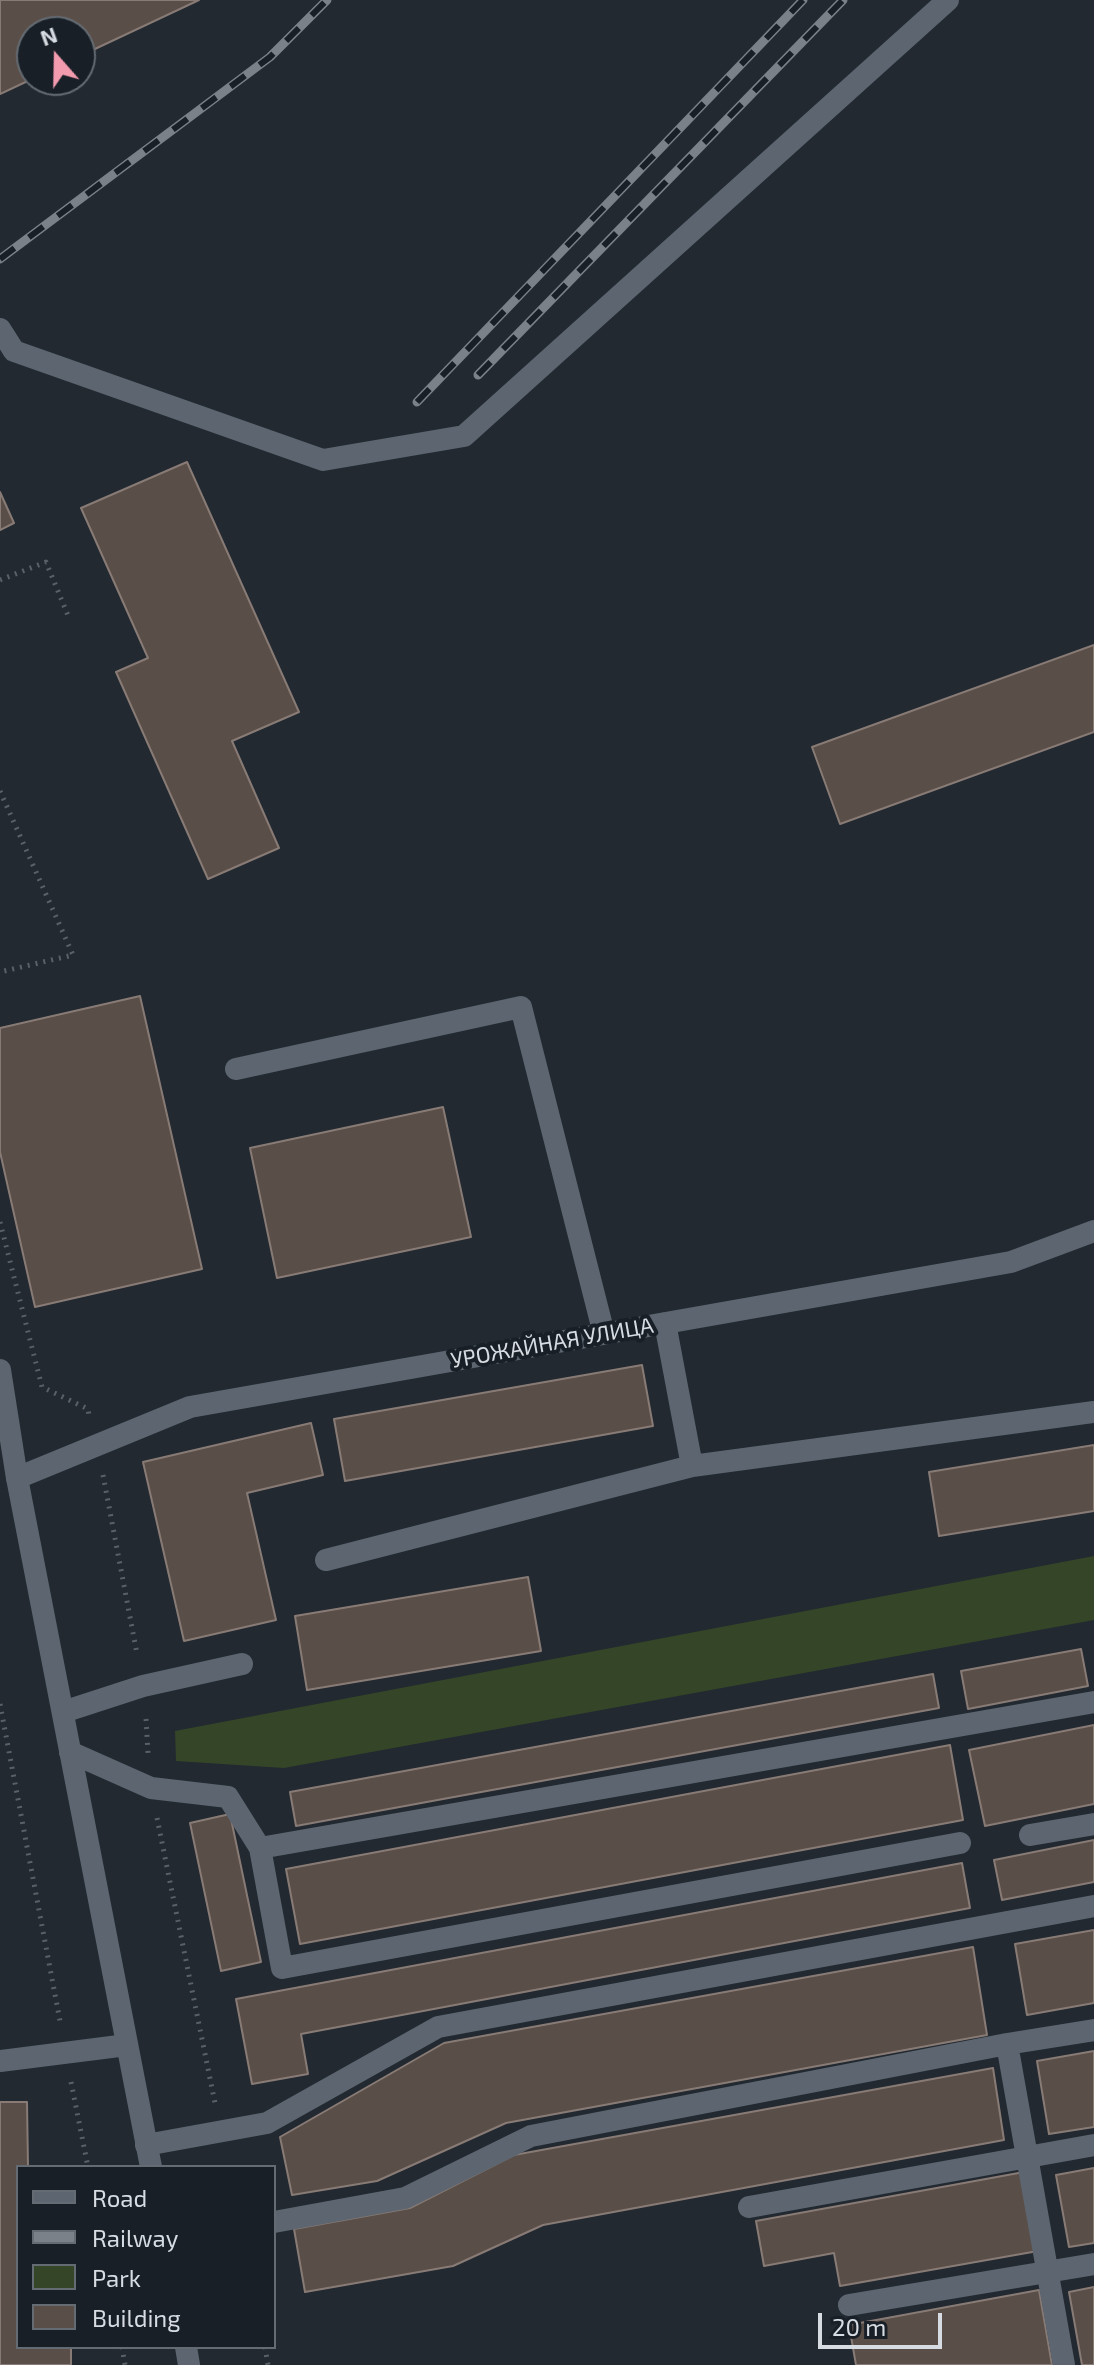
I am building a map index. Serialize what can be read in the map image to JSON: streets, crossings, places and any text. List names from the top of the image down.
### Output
{
  "streets": {
    "street": ["УРОЖАЙНАЯ УЛИЦА"]
  },
  "legend": [
    "Road",
    "Railway",
    "Park",
    "Building"
  ],
  "scale_bar": "20 m",
  "north": "top"
}
